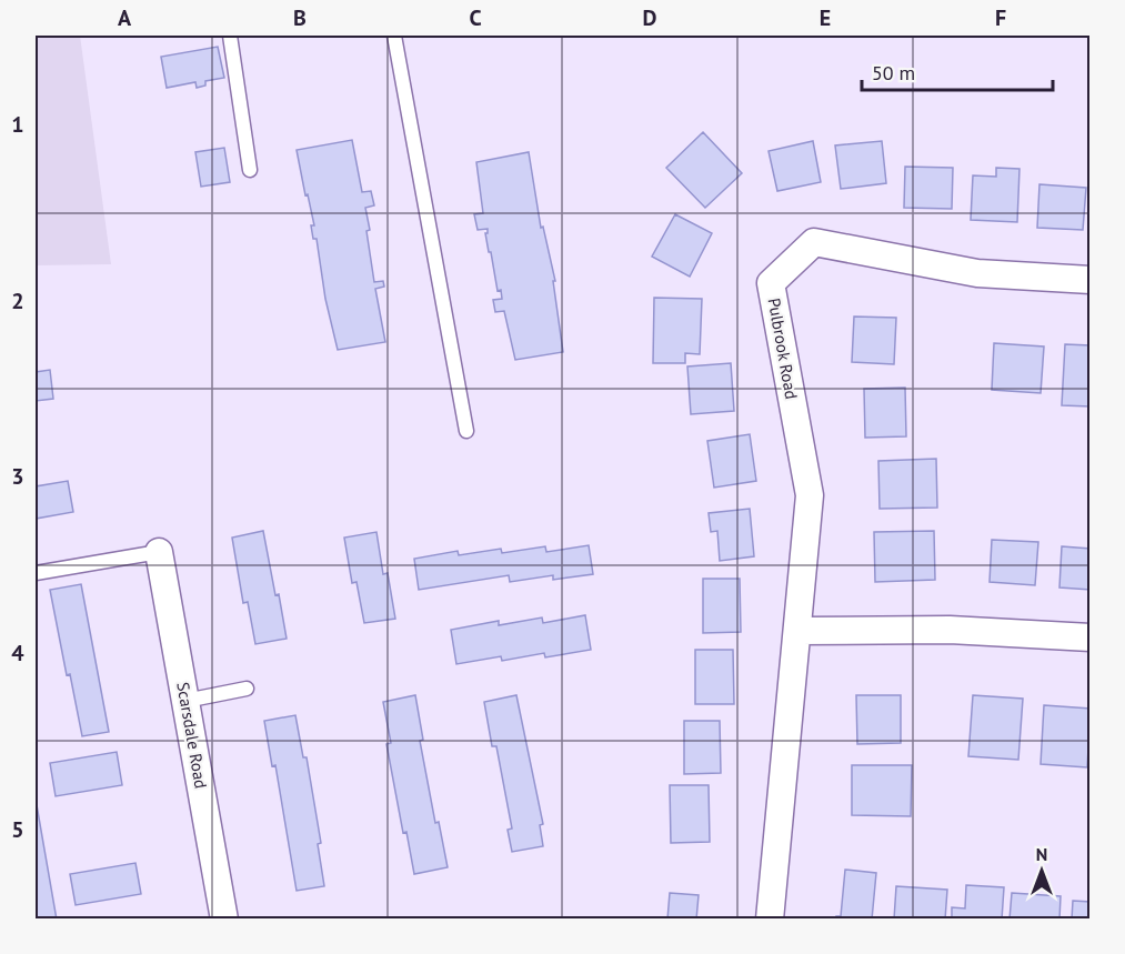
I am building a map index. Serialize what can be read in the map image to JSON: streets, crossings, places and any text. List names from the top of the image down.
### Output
{
  "streets": {
    "street": ["Pulbrook Road", "Scarsdale Road"]
  },
  "scale_bar": "50 m",
  "north": "top",
  "grid": {
    "columns": [
      "A",
      "B",
      "C",
      "D",
      "E",
      "F"
    ],
    "rows": [
      "1",
      "2",
      "3",
      "4",
      "5"
    ]
  }
}
